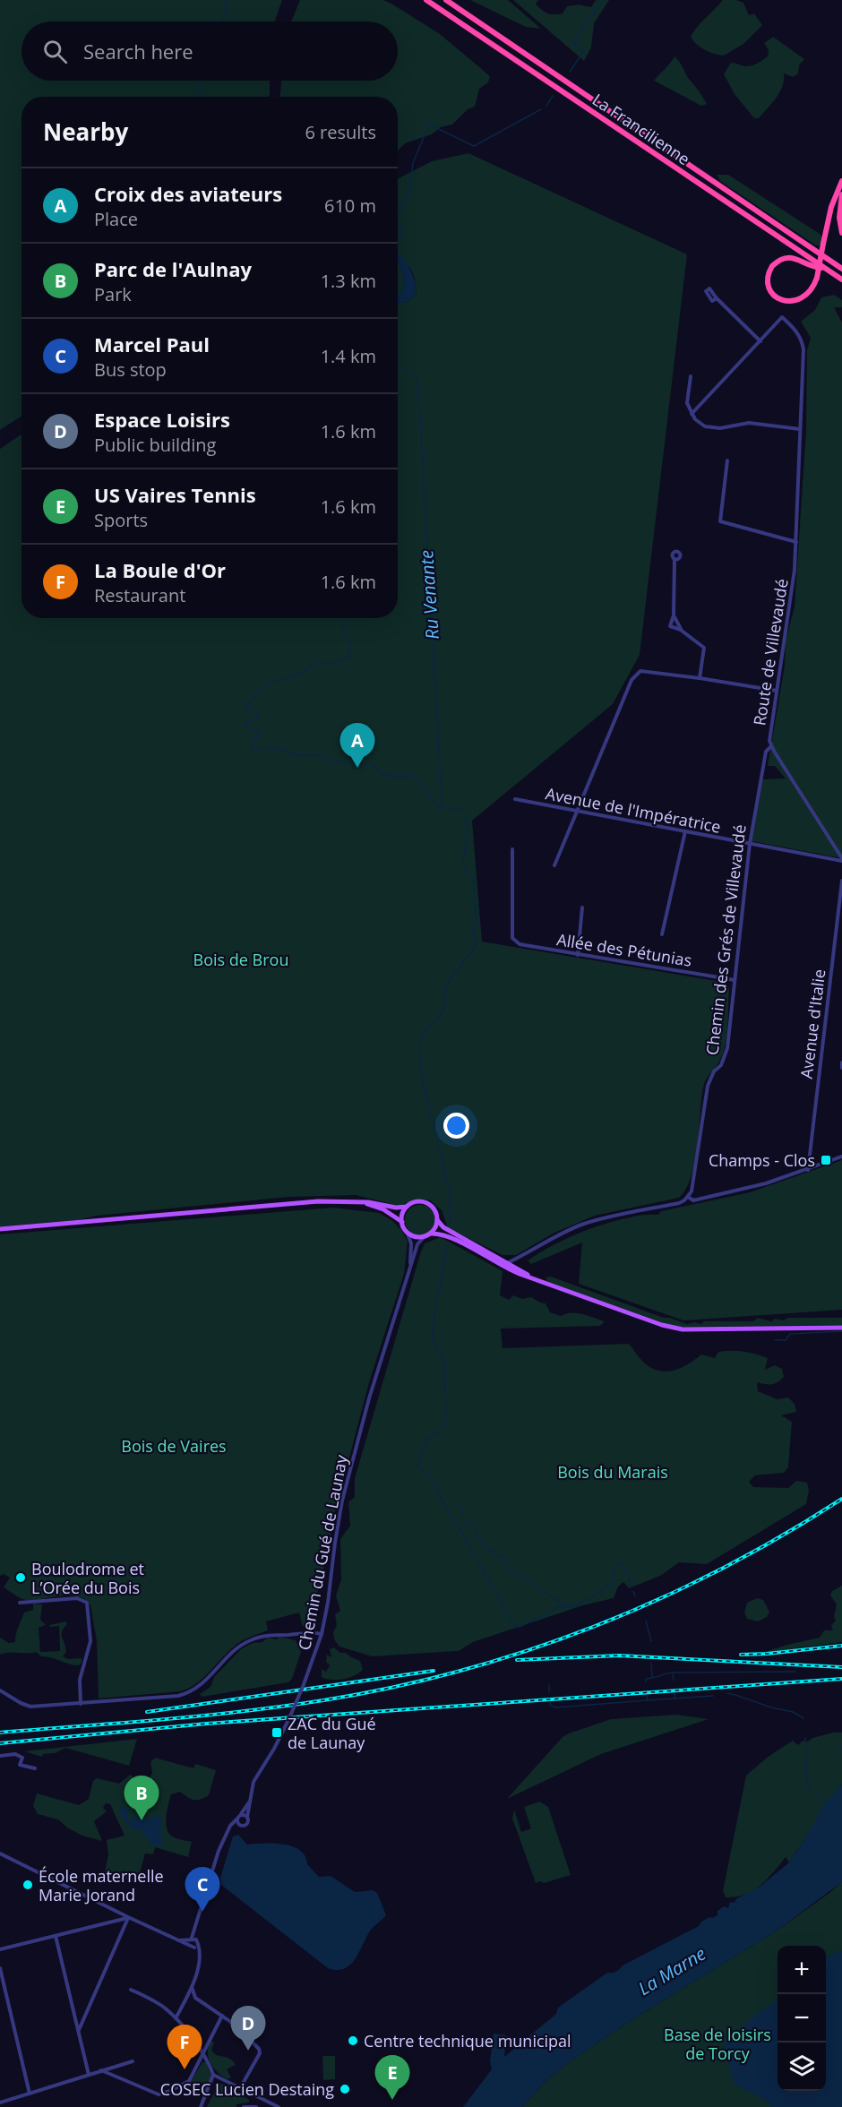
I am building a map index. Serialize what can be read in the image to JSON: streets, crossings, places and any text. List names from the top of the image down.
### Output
{
  "streets": {
    "highway": ["La Francilienne"],
    "street": [
      "Route de Villevaudé",
      "Avenue de l'Impératrice",
      "Chemin des Grés de Villevaudé",
      "Allée des Pétunias",
      "Avenue d'Italie",
      "Chemin du Gué de Launay"
    ]
  },
  "crossings": [
    ["Route de Villevaudé", "Avenue de l'Impératrice"],
    ["Route de Villevaudé", "Chemin des Grés de Villevaudé"],
    ["Avenue de l'Impératrice", "Chemin des Grés de Villevaudé"],
    ["Chemin des Grés de Villevaudé", "Allée des Pétunias"]
  ],
  "water": ["Ru Venante", "La Marne"],
  "parks": [
    "Bois de Brou",
    "Bois de Vaires",
    "Bois du Marais",
    "Base de loisirs de Torcy"
  ],
  "places": {
    "transit": ["Champs - Clos", "ZAC du Gué de Launay"],
    "other": [
      "Boulodrome et L’Orée du Bois",
      "École maternelle Marie Jorand",
      "Centre technique municipal",
      "COSEC Lucien Destaing"
    ]
  },
  "page": {
    "search": "Search here",
    "heading": ["Nearby", "6 results"],
    "list": [
      {
        "mark": "A",
        "name": "Croix des aviateurs",
        "note": "Place",
        "value": "610 m"
      },
      {
        "mark": "B",
        "name": "Parc de l'Aulnay",
        "note": "Park",
        "value": "1.3 km"
      },
      {
        "mark": "C",
        "name": "Marcel Paul",
        "note": "Bus stop",
        "value": "1.4 km"
      },
      {
        "mark": "D",
        "name": "Espace Loisirs",
        "note": "Public building",
        "value": "1.6 km"
      },
      {
        "mark": "E",
        "name": "US Vaires Tennis",
        "note": "Sports",
        "value": "1.6 km"
      },
      {
        "mark": "F",
        "name": "La Boule d'Or",
        "note": "Restaurant",
        "value": "1.6 km"
      }
    ],
    "pins": [
      "A",
      "B",
      "C",
      "D",
      "F",
      "E"
    ],
    "map_buttons": ["+", "−"]
  }
}
